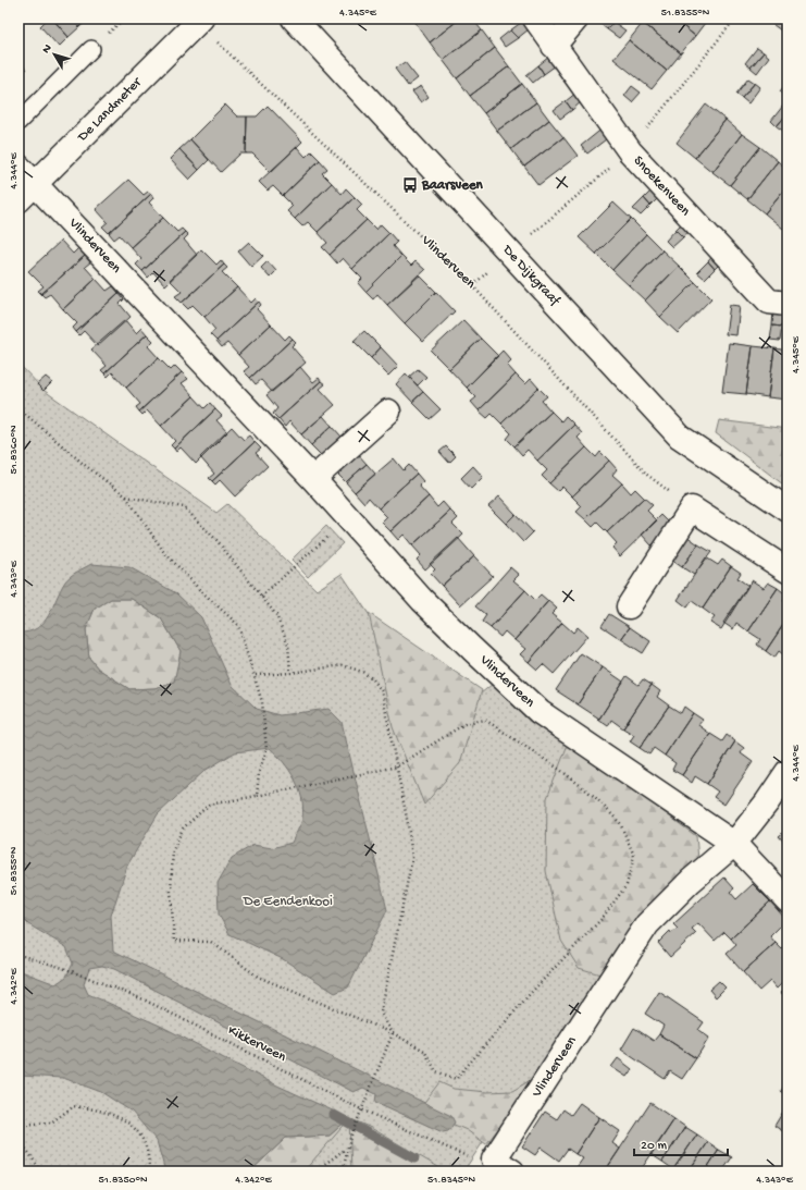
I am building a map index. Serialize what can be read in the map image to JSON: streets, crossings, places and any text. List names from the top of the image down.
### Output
{
  "streets": {
    "street": [
      "De Landmeter",
      "Snoekenveen",
      "Vlinderveen",
      "De Dijkgraaf"
    ],
    "path": ["Kikkerveen"]
  },
  "crossings": [
    ["De Landmeter", "Vlinderveen"]
  ],
  "parks": ["De Eendenkooi"],
  "places": {
    "bus stop": ["Baarsveen"]
  },
  "scale_bar": "20 m",
  "north": "top left",
  "coordinates": [
    "4.345°E",
    "51.8355°N",
    "4.344°E",
    "51.8360°N",
    "4.343°E",
    "4.342°E",
    "51.8350°N",
    "51.8345°N"
  ]
}
